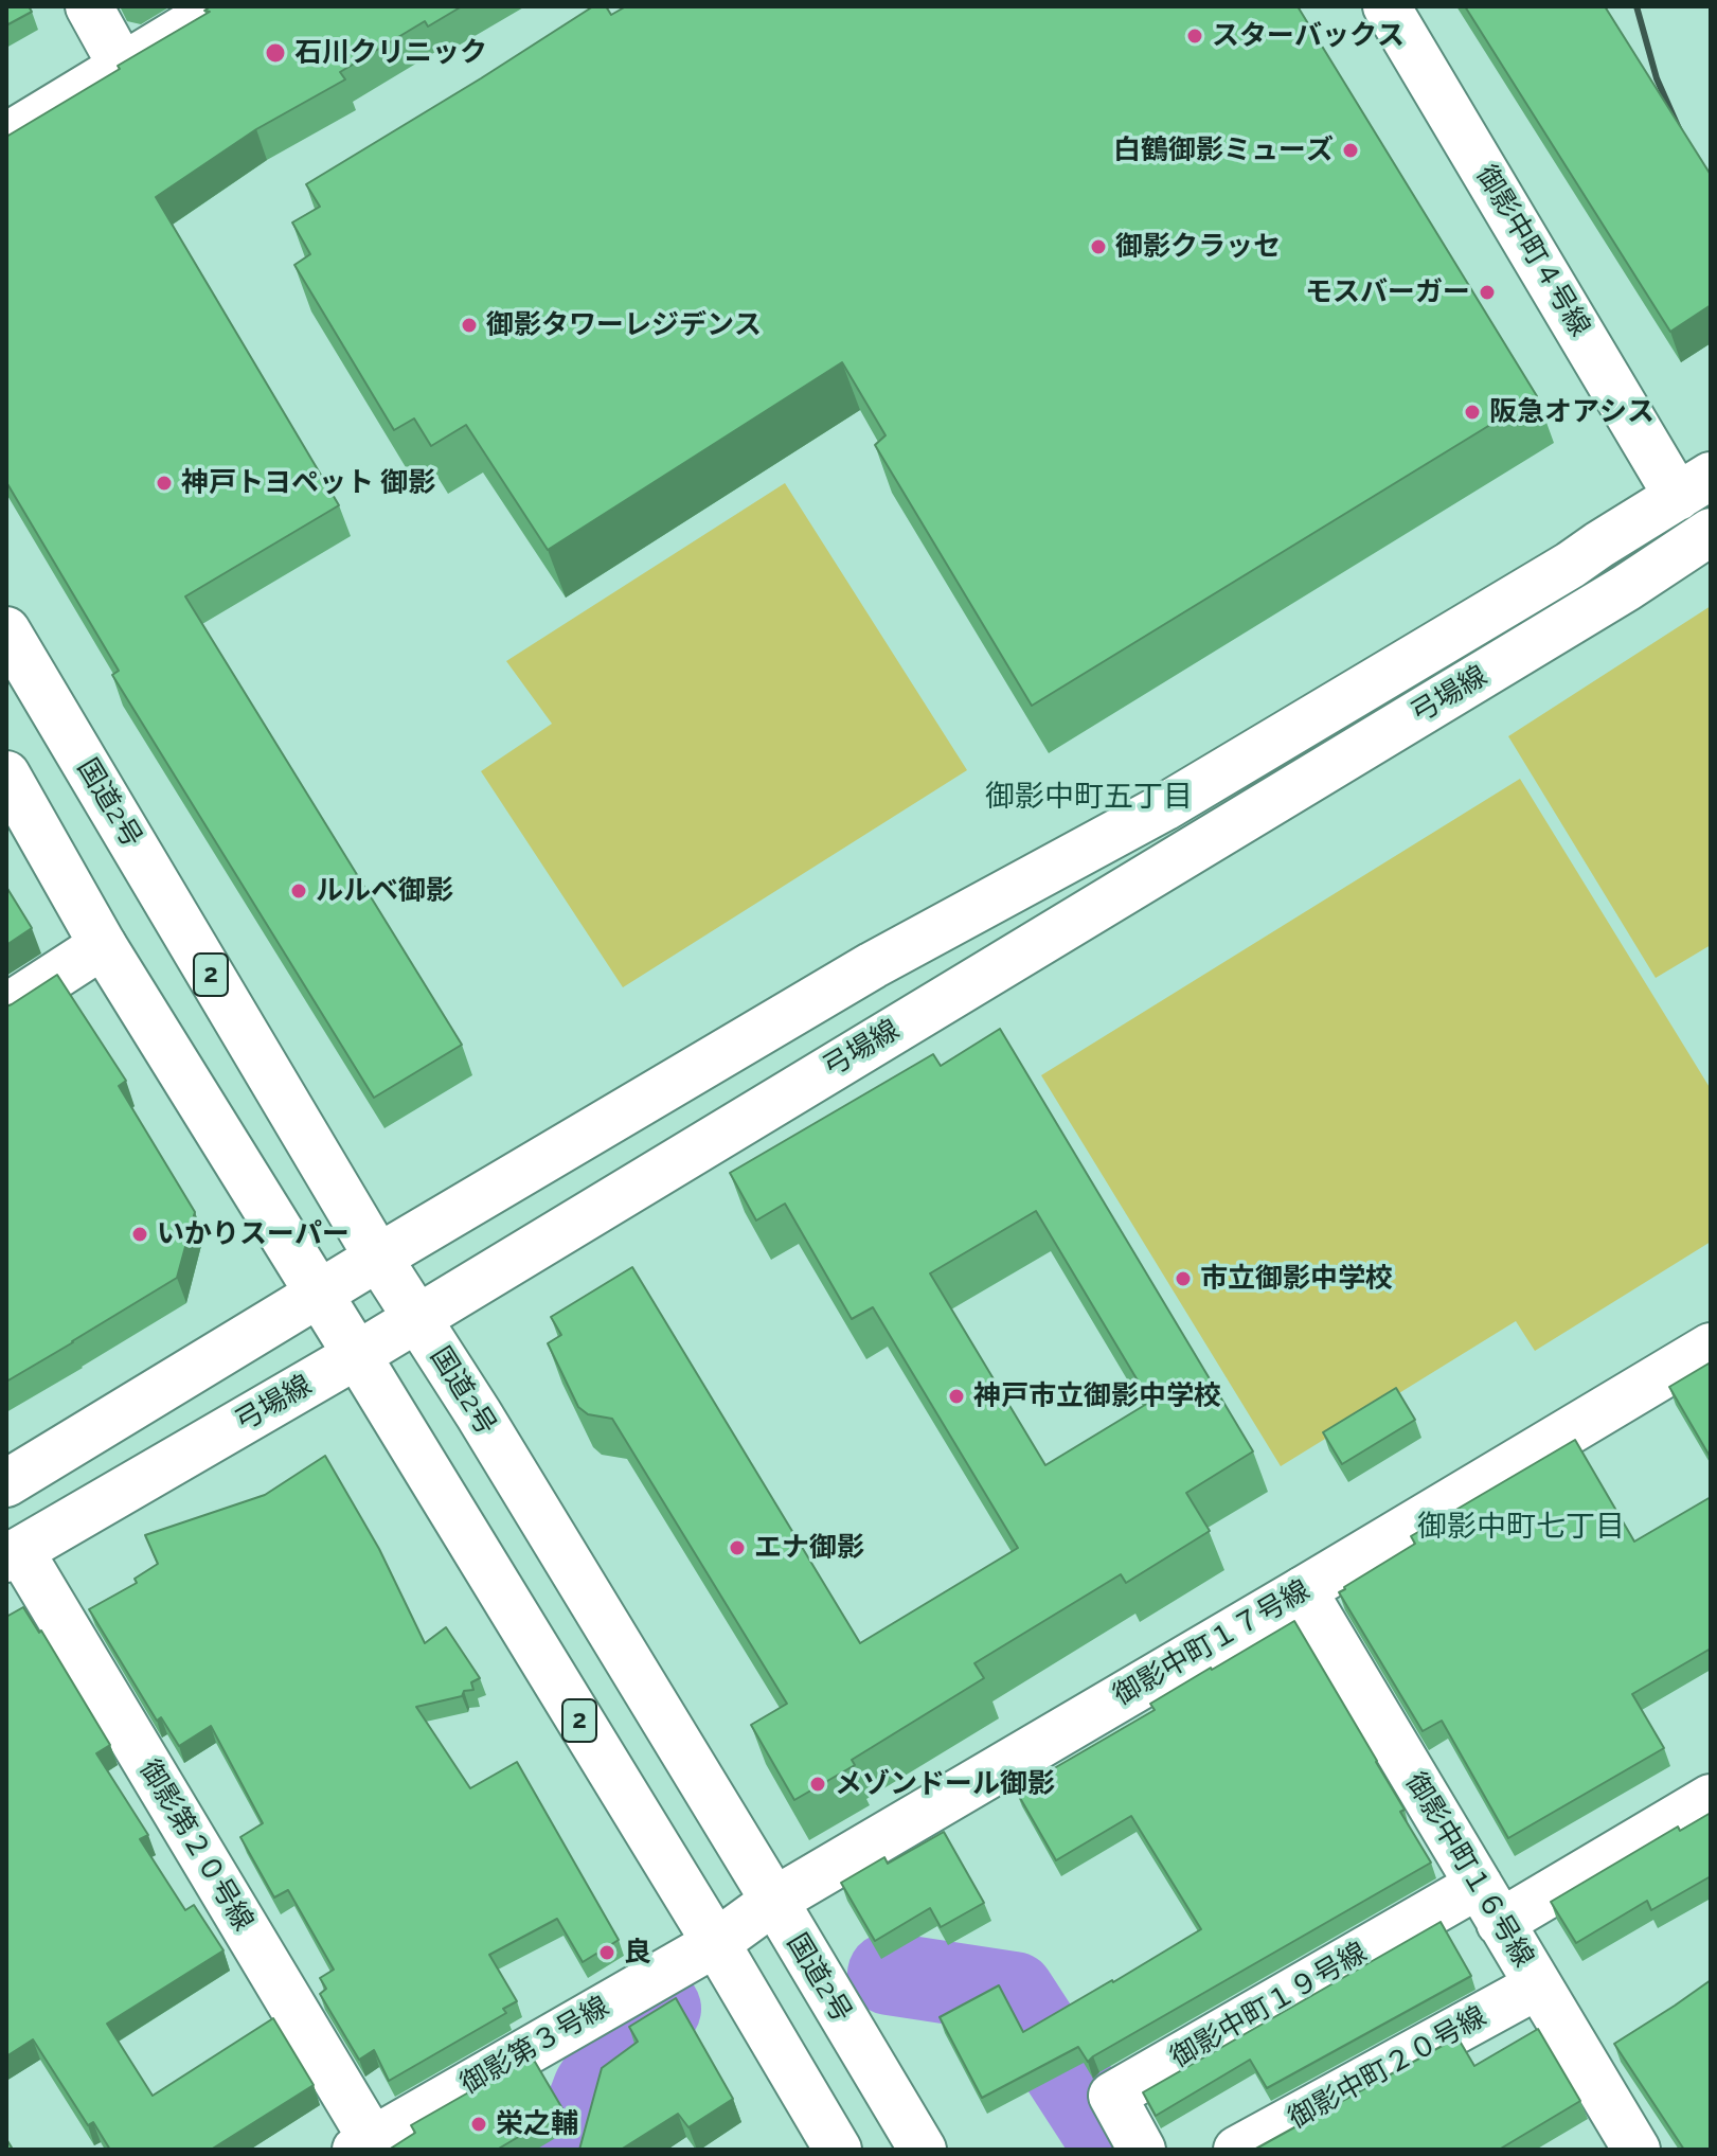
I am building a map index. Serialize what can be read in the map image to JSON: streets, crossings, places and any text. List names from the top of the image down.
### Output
{
  "streets": {
    "main road": [
      "御影中町４号線",
      "弓場線",
      "国道2号",
      "2",
      "御影中町１７号線",
      "御影第２０号線",
      "御影中町１６号線",
      "御影中町１９号線",
      "御影第３号線",
      "御影中町２０号線"
    ]
  },
  "crossings": [
    ["御影中町４号線", "弓場線"],
    ["弓場線", "国道2号"],
    ["弓場線", "2"],
    ["弓場線", "御影第２０号線"],
    ["国道2号", "御影中町１７号線"],
    ["2", "御影中町１７号線"],
    ["2", "御影第３号線"],
    ["御影中町１７号線", "御影中町１６号線"],
    ["御影中町１７号線", "御影第３号線"],
    ["御影第２０号線", "御影第３号線"],
    ["御影中町１６号線", "御影中町１９号線"],
    ["御影中町１６号線", "御影中町２０号線"]
  ],
  "districts": ["御影中町五丁目", "御影中町七丁目"],
  "places": [
    "スターバックス",
    "石川クリニック",
    "白鶴御影ミューズ",
    "御影クラッセ",
    "モスバーガー",
    "御影タワーレジデンス",
    "阪急オアシス",
    "神戸トヨペット 御影",
    "ルルベ御影",
    "いかりスーパー",
    "市立御影中学校",
    "神戸市立御影中学校",
    "エナ御影",
    "メゾンドール御影",
    "良",
    "栄之輔"
  ]
}
